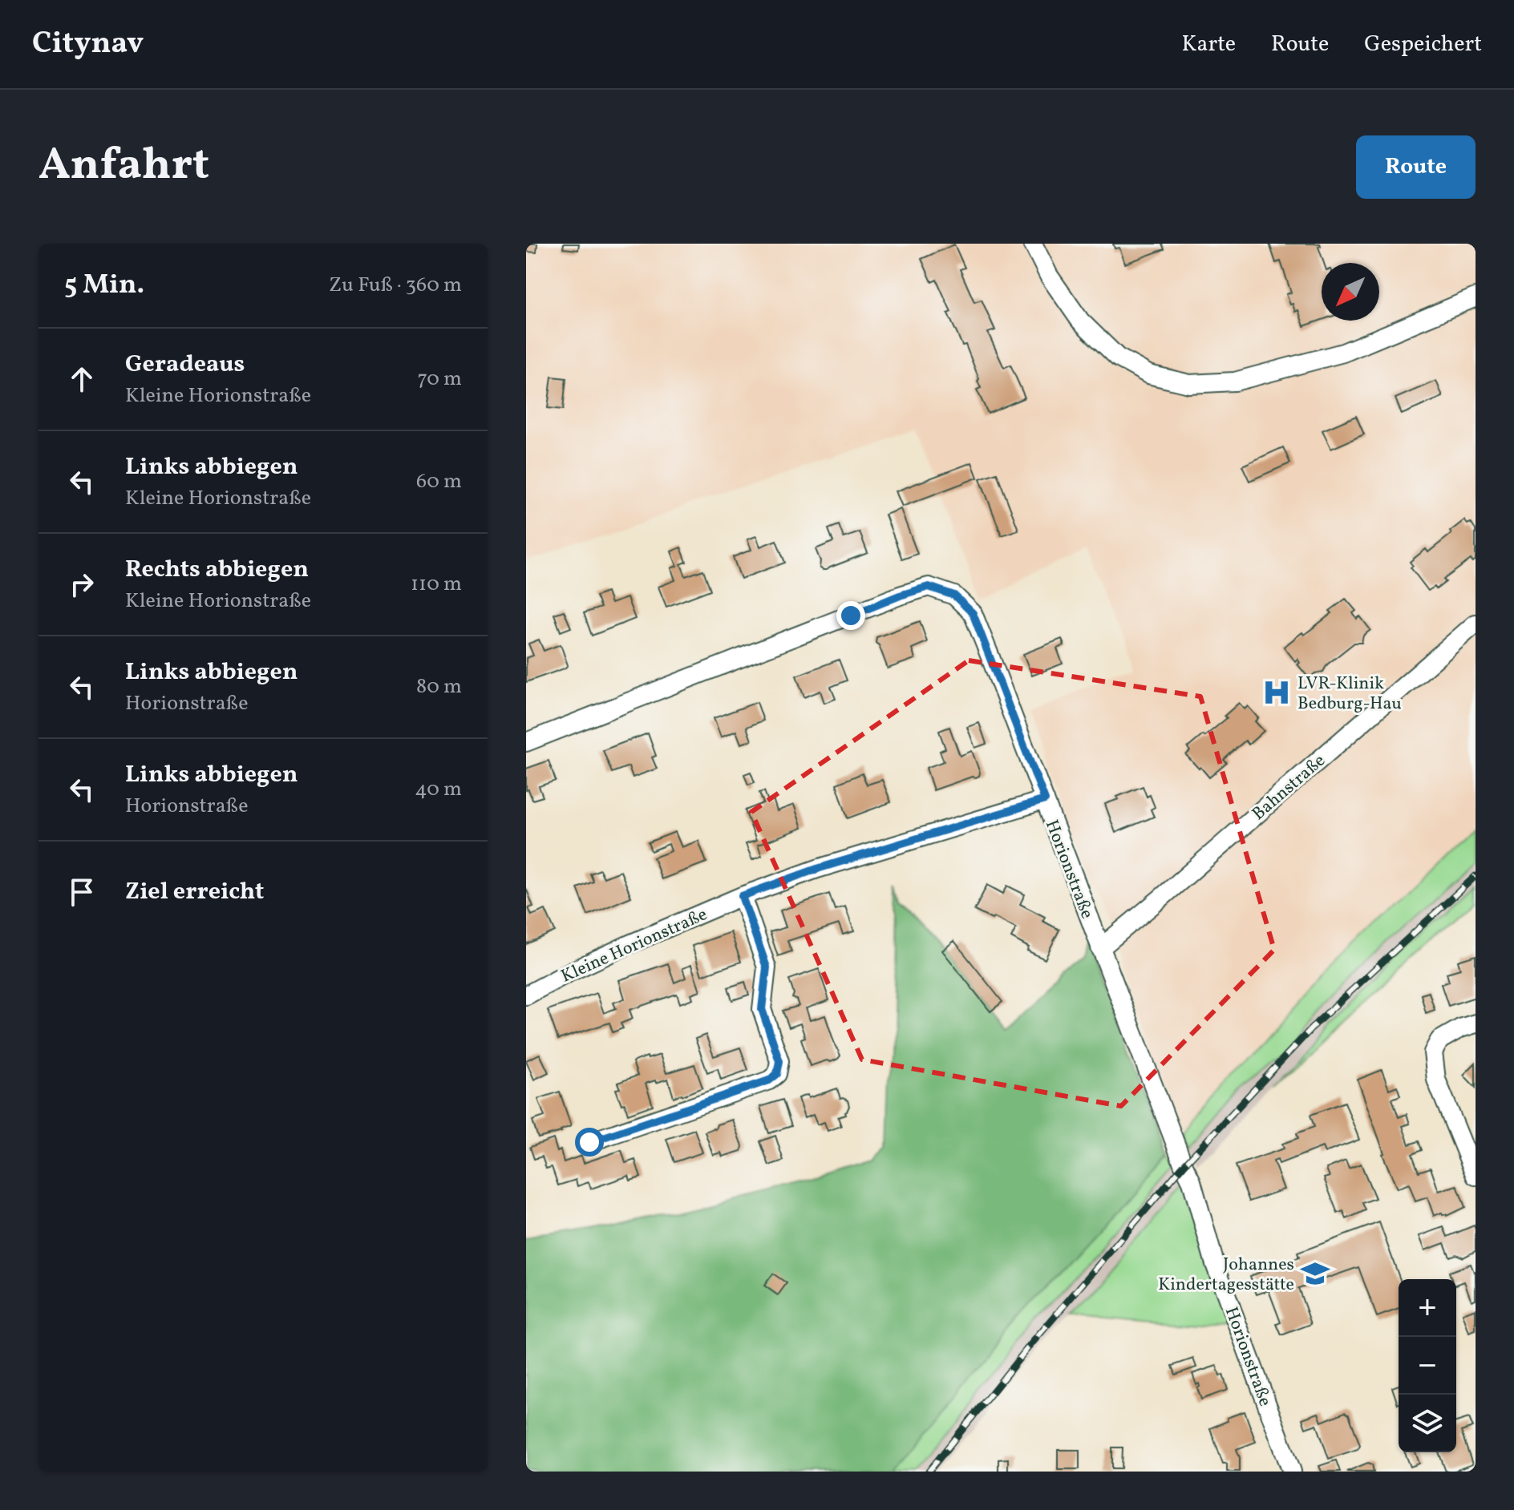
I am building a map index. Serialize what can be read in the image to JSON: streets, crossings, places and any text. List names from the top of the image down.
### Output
{
  "streets": {
    "street": ["Bahnstraße", "Horionstraße", "Kleine Horionstraße"]
  },
  "crossings": [
    ["Bahnstraße", "Horionstraße"],
    ["Horionstraße", "Kleine Horionstraße"]
  ],
  "places": {
    "hospital": ["LVR-Klinik Bedburg-Hau"],
    "school or university": ["Johannes Kindertagesstätte"]
  },
  "north": "bottom left",
  "page": {
    "header": "Citynav",
    "nav": ["Karte", "Route", "Gespeichert"],
    "title": "Anfahrt",
    "buttons": "Route",
    "heading": ["5 Min.", "Zu Fuß · 360 m"],
    "list": [
      ["Geradeaus", "Kleine Horionstraße", "70 m"],
      ["Links abbiegen", "Kleine Horionstraße", "60 m"],
      ["Rechts abbiegen", "Kleine Horionstraße", "110 m"],
      ["Links abbiegen", "Horionstraße", "80 m"],
      ["Links abbiegen", "Horionstraße", "40 m"],
      "Ziel erreicht"
    ],
    "map_buttons": ["+", "−"]
  }
}
